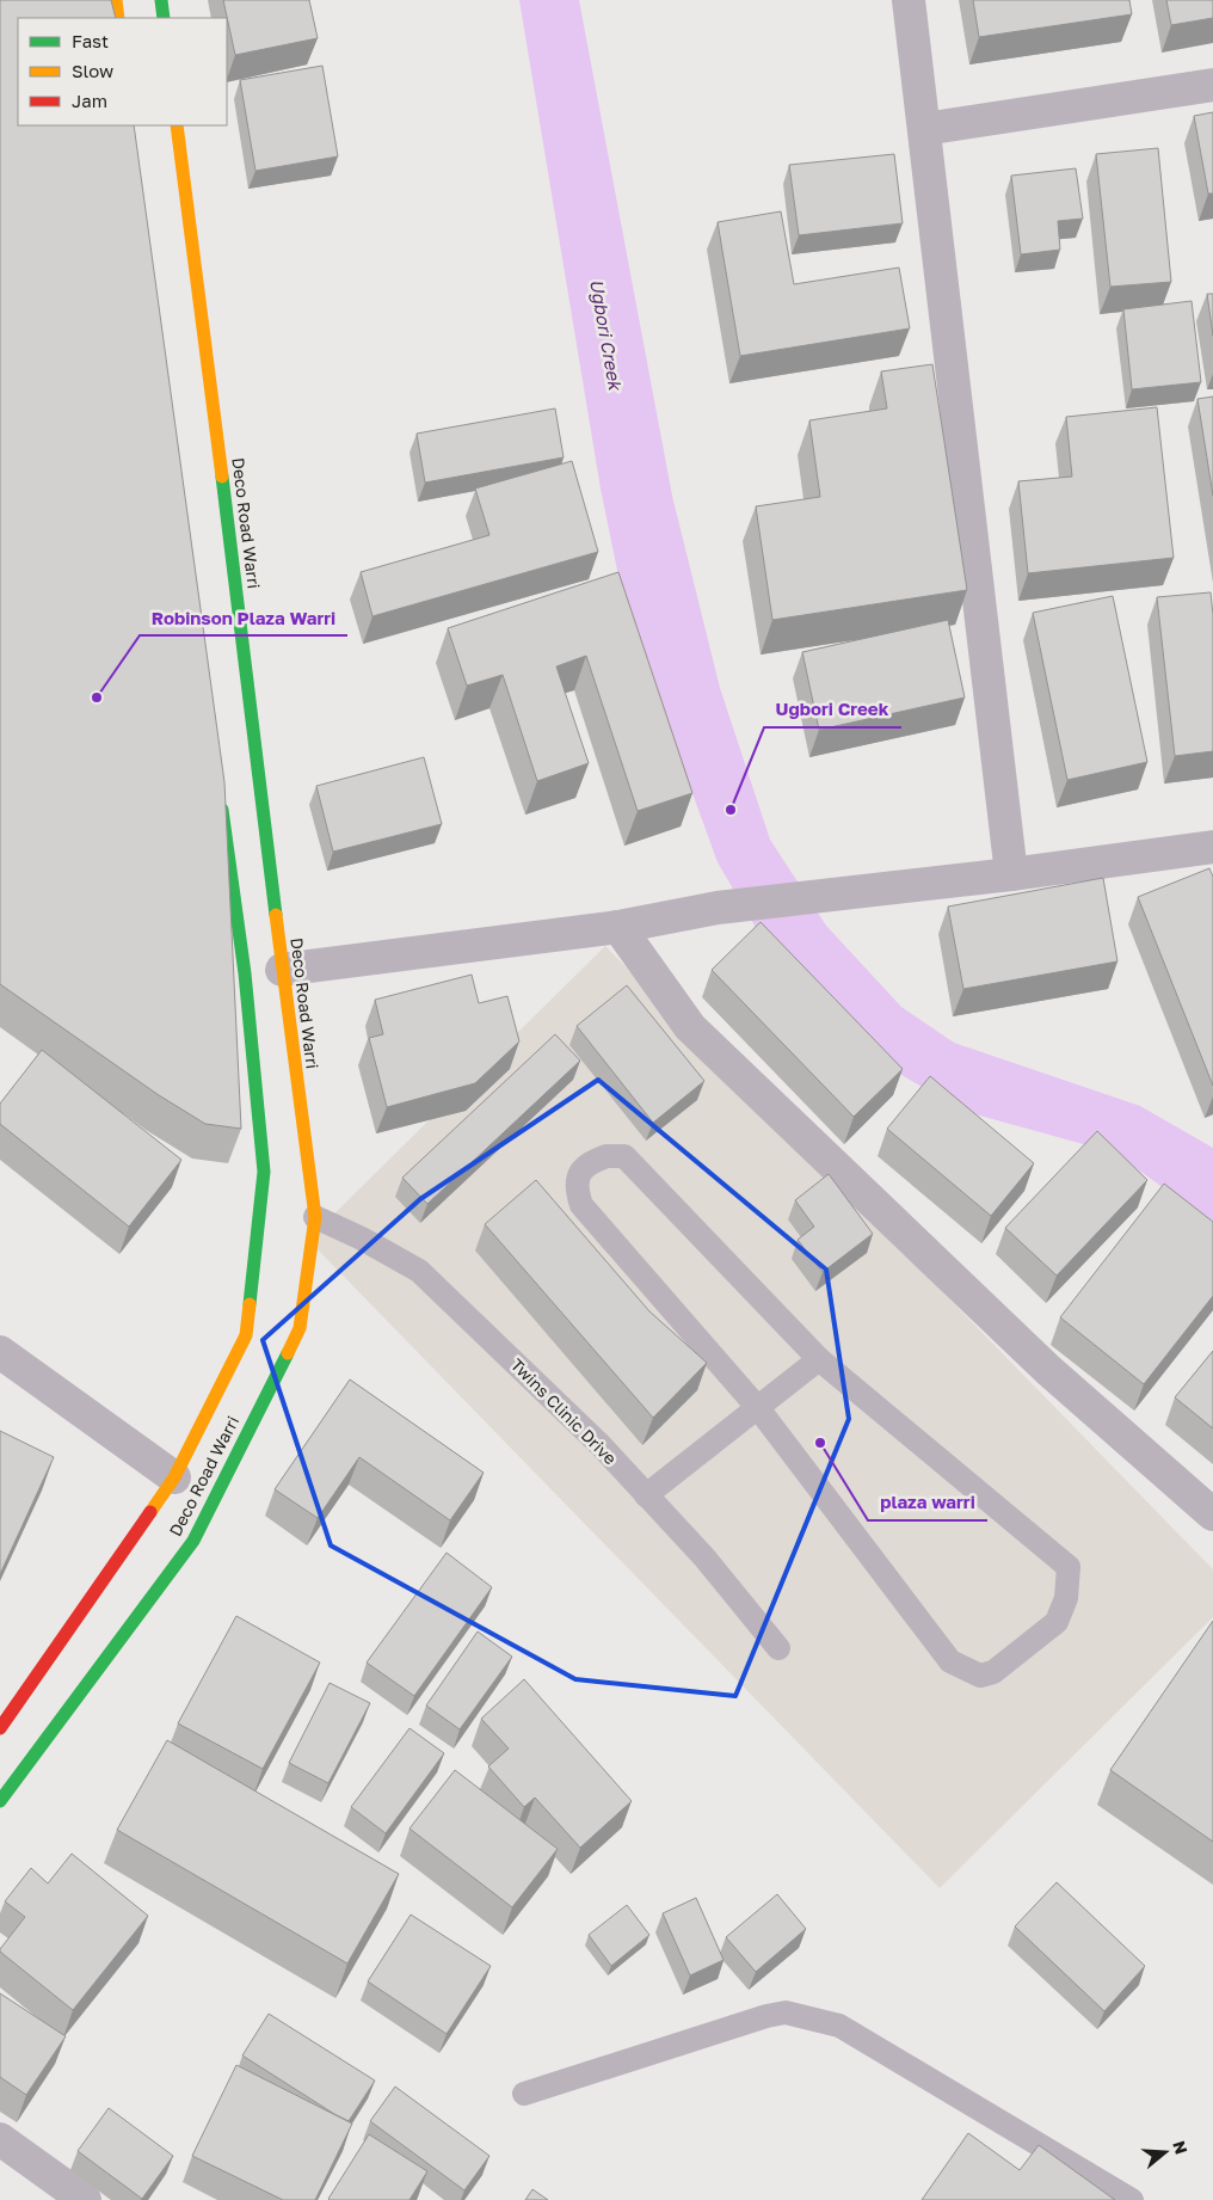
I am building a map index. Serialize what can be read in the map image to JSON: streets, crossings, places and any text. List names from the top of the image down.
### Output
{
  "streets": {
    "main road": ["Deco Road Warri"],
    "lane": ["Twins Clinic Drive"]
  },
  "crossings": [
    ["Deco Road Warri", "Twins Clinic Drive"]
  ],
  "water": ["Ugbori Creek"],
  "places": ["Robinson Plaza Warri", "Ugbori Creek", "plaza warri"],
  "legend": ["Fast", "Slow", "Jam"],
  "north": "right"
}
